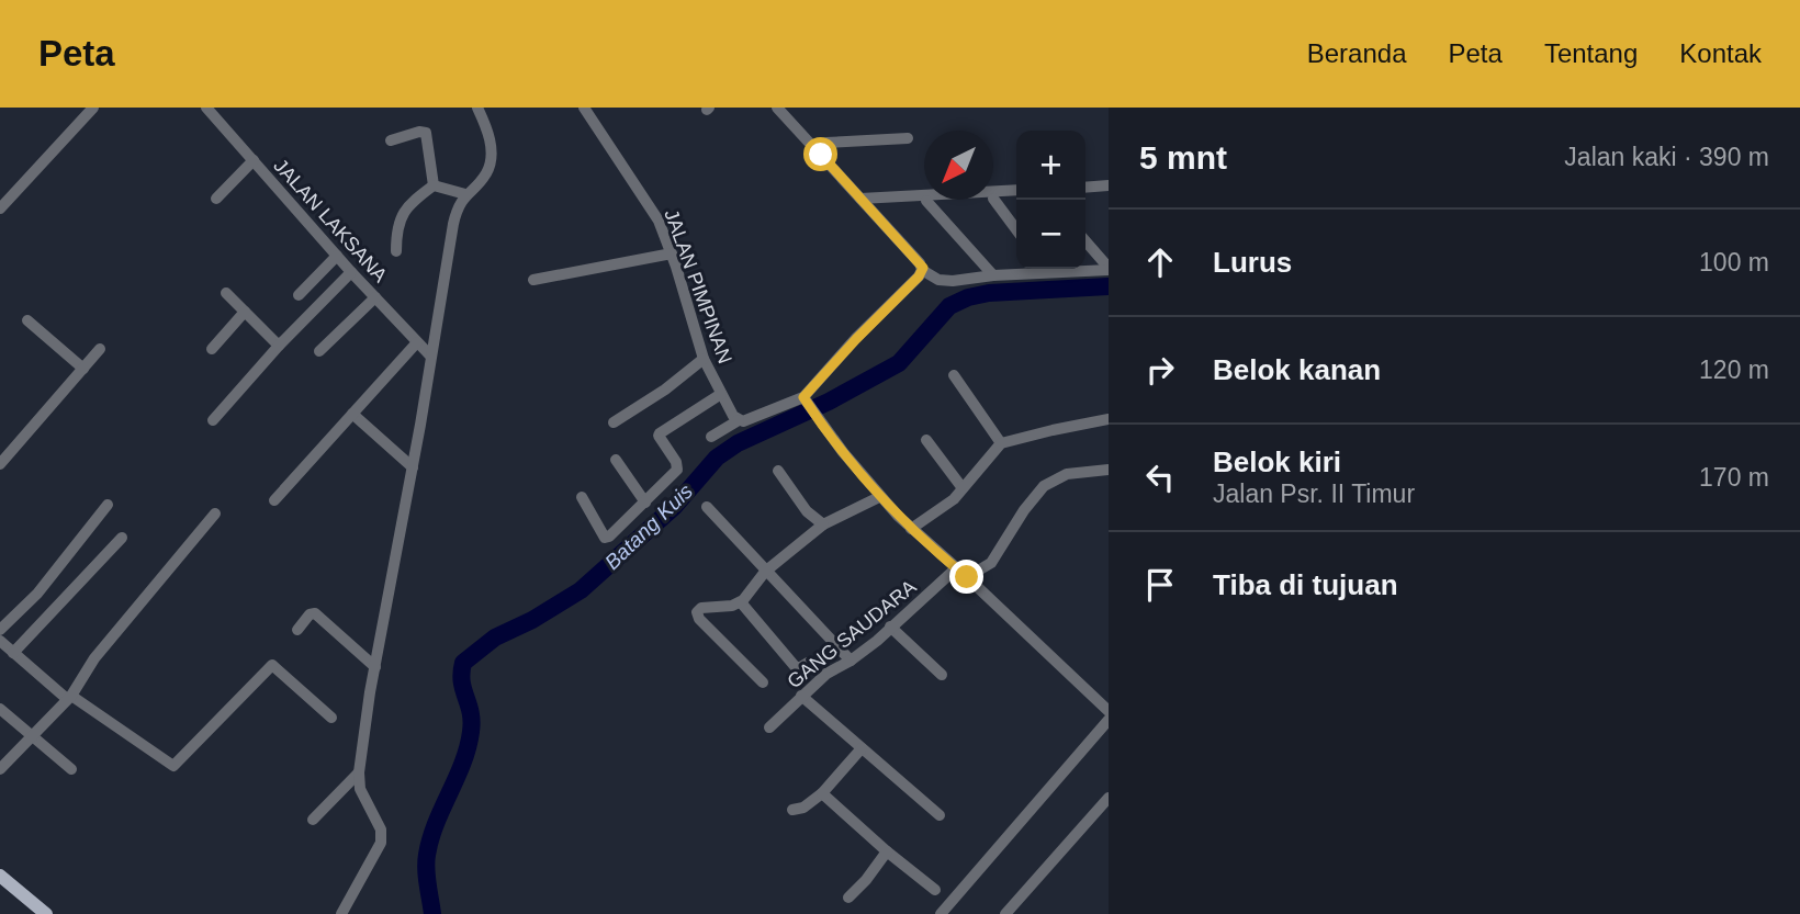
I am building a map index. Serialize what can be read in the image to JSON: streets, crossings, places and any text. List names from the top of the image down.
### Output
{
  "streets": {
    "street": ["JALAN LAKSANA", "JALAN PIMPINAN", "GANG SAUDARA"]
  },
  "water": ["Batang Kuis"],
  "north": "bottom left",
  "page": {
    "header": "Peta",
    "nav": [
      "Beranda",
      "Peta",
      "Tentang",
      "Kontak"
    ],
    "heading": ["5 mnt", "Jalan kaki · 390 m"],
    "map_buttons": ["+", "−"],
    "list": [
      ["Lurus", "100 m"],
      ["Belok kanan", "120 m"],
      ["Belok kiri", "Jalan Psr. II Timur", "170 m"],
      "Tiba di tujuan"
    ]
  }
}
